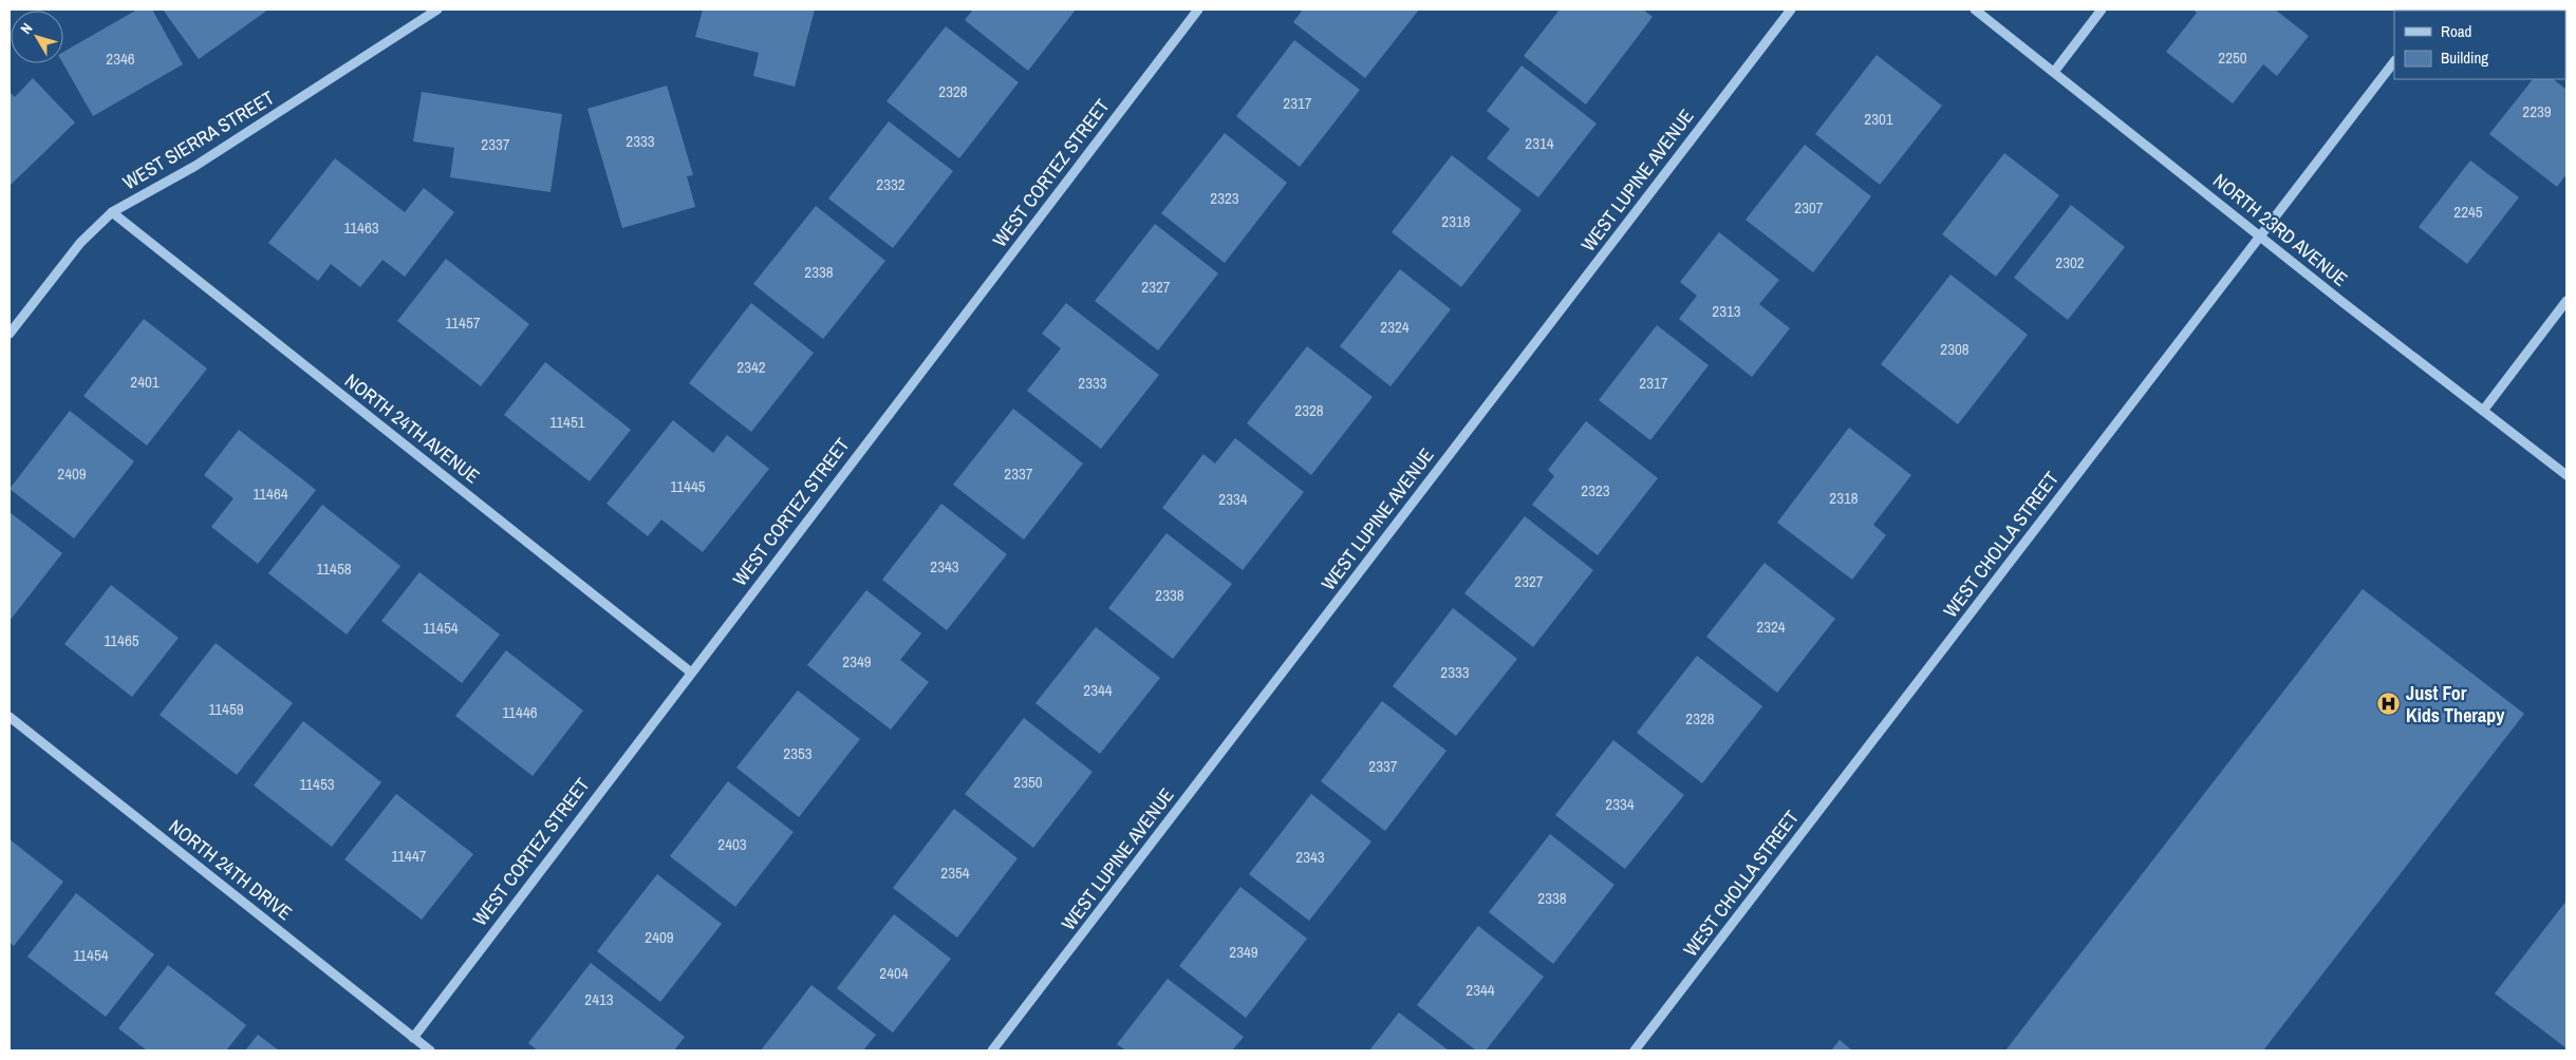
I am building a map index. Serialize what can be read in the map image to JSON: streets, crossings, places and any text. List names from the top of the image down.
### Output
{
  "streets": {
    "street": [
      "WEST SIERRA STREET",
      "WEST CORTEZ STREET",
      "WEST LUPINE AVENUE",
      "NORTH 23RD AVENUE",
      "NORTH 24TH AVENUE",
      "WEST CHOLLA STREET",
      "NORTH 24TH DRIVE"
    ]
  },
  "crossings": [
    ["WEST SIERRA STREET", "NORTH 24TH AVENUE"],
    ["WEST CORTEZ STREET", "NORTH 24TH AVENUE"],
    ["WEST CORTEZ STREET", "NORTH 24TH DRIVE"],
    ["NORTH 23RD AVENUE", "WEST CHOLLA STREET"]
  ],
  "places": {
    "hospital": ["Just For Kids Therapy"]
  },
  "house_numbers": [
    "2250",
    "2346",
    "2328",
    "2317",
    "2239",
    "2301",
    "2333",
    "2314",
    "2337",
    "2332",
    "2323",
    "2307",
    "2245",
    "2318",
    "11463",
    "2302",
    "2338",
    "2327",
    "2313",
    "11457",
    "2324",
    "2308",
    "2342",
    "2401",
    "2333",
    "2317",
    "2328",
    "11451",
    "2409",
    "2337",
    "11445",
    "2323",
    "11464",
    "2318",
    "2334",
    "2343",
    "11458",
    "2327",
    "2338",
    "2324",
    "11454",
    "11465",
    "2349",
    "2333",
    "2344",
    "11459",
    "11446",
    "2328",
    "2353",
    "2337",
    "2350",
    "11453",
    "2334",
    "2403",
    "11447",
    "2343",
    "2354",
    "2338",
    "2409",
    "2349",
    "11454",
    "2404",
    "2344",
    "2413"
  ],
  "legend": ["Road", "Building"],
  "north": "top left"
}
